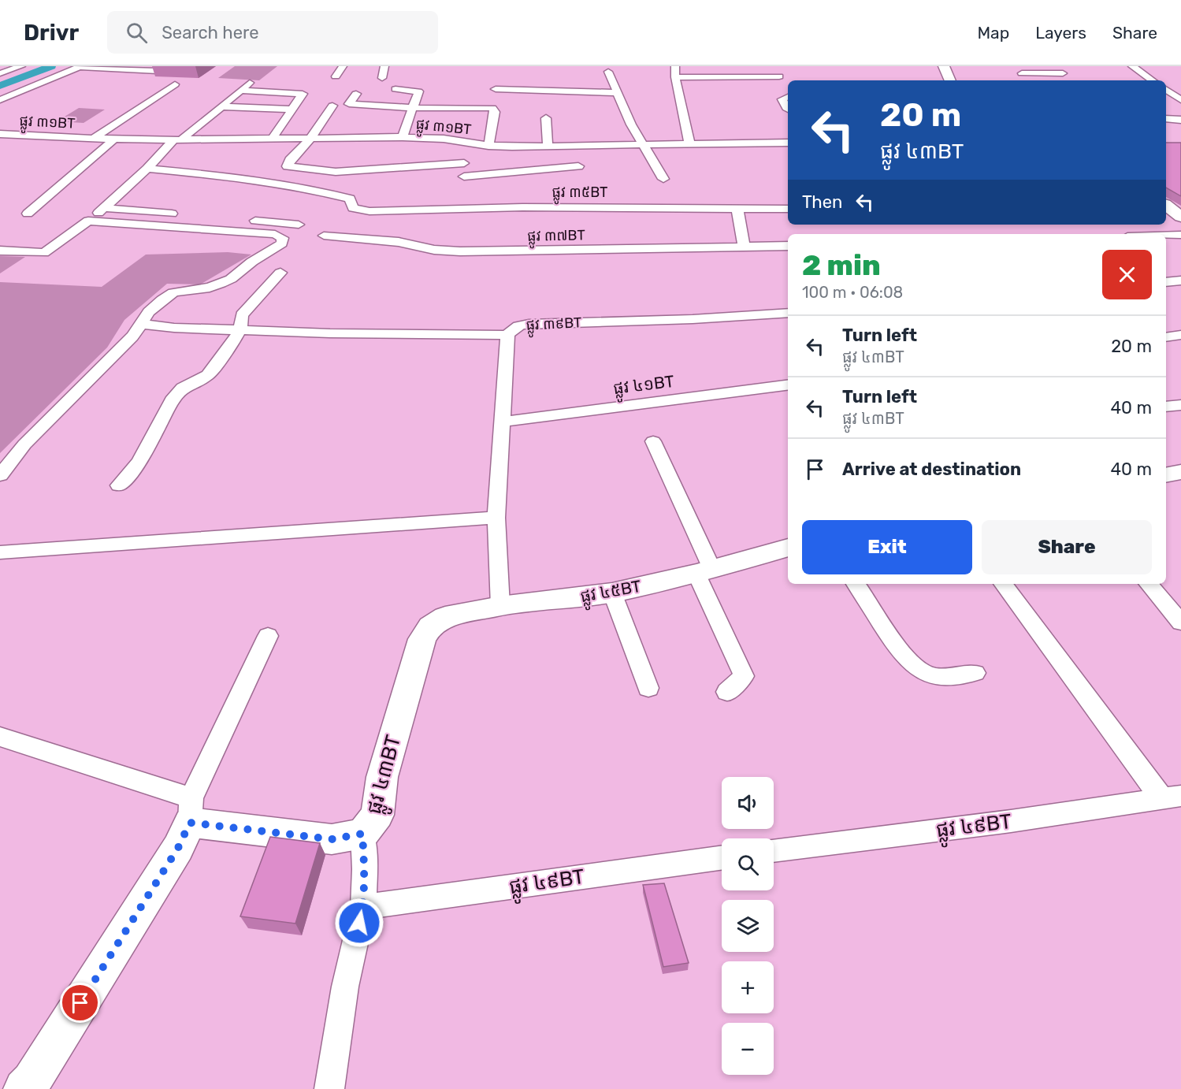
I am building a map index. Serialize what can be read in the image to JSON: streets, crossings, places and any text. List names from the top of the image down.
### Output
{
  "streets": {
    "street": [
      "ផ្លូវ ៣១BT",
      "ផ្លូវ ៣៥BT",
      "ផ្លូវ ៣៧BT",
      "ផ្លូវ ៣៩BT",
      "ផ្លូវ ៤១BT",
      "ផ្លូវ ៤៥BT",
      "ផ្លូវ ៤៣BT",
      "ផ្លូវ ៤៩BT"
    ]
  },
  "crossings": [
    ["ផ្លូវ ៣៩BT", "ផ្លូវ ៤១BT"],
    ["ផ្លូវ ៣៩BT", "ផ្លូវ ៤៥BT"],
    ["ផ្លូវ ៤៥BT", "ផ្លូវ ៤៣BT"]
  ],
  "page": {
    "header": "Drivr",
    "search": "Search here",
    "nav": ["Map", "Layers", "Share"],
    "turn": ["20 m", "ផ្លូវ ៤៣BT"],
    "then": "Then",
    "heading": ["2 min", "100 m · 06:08"],
    "list": [
      {
        "name": "Turn left",
        "note": "ផ្លូវ ៤៣BT",
        "value": "20 m"
      },
      {
        "name": "Turn left",
        "note": "ផ្លូវ ៤៣BT",
        "value": "40 m"
      },
      {
        "name": "Arrive at destination",
        "value": "40 m"
      }
    ],
    "buttons": ["Exit", "Share"],
    "map_buttons": ["+", "−"]
  }
}
